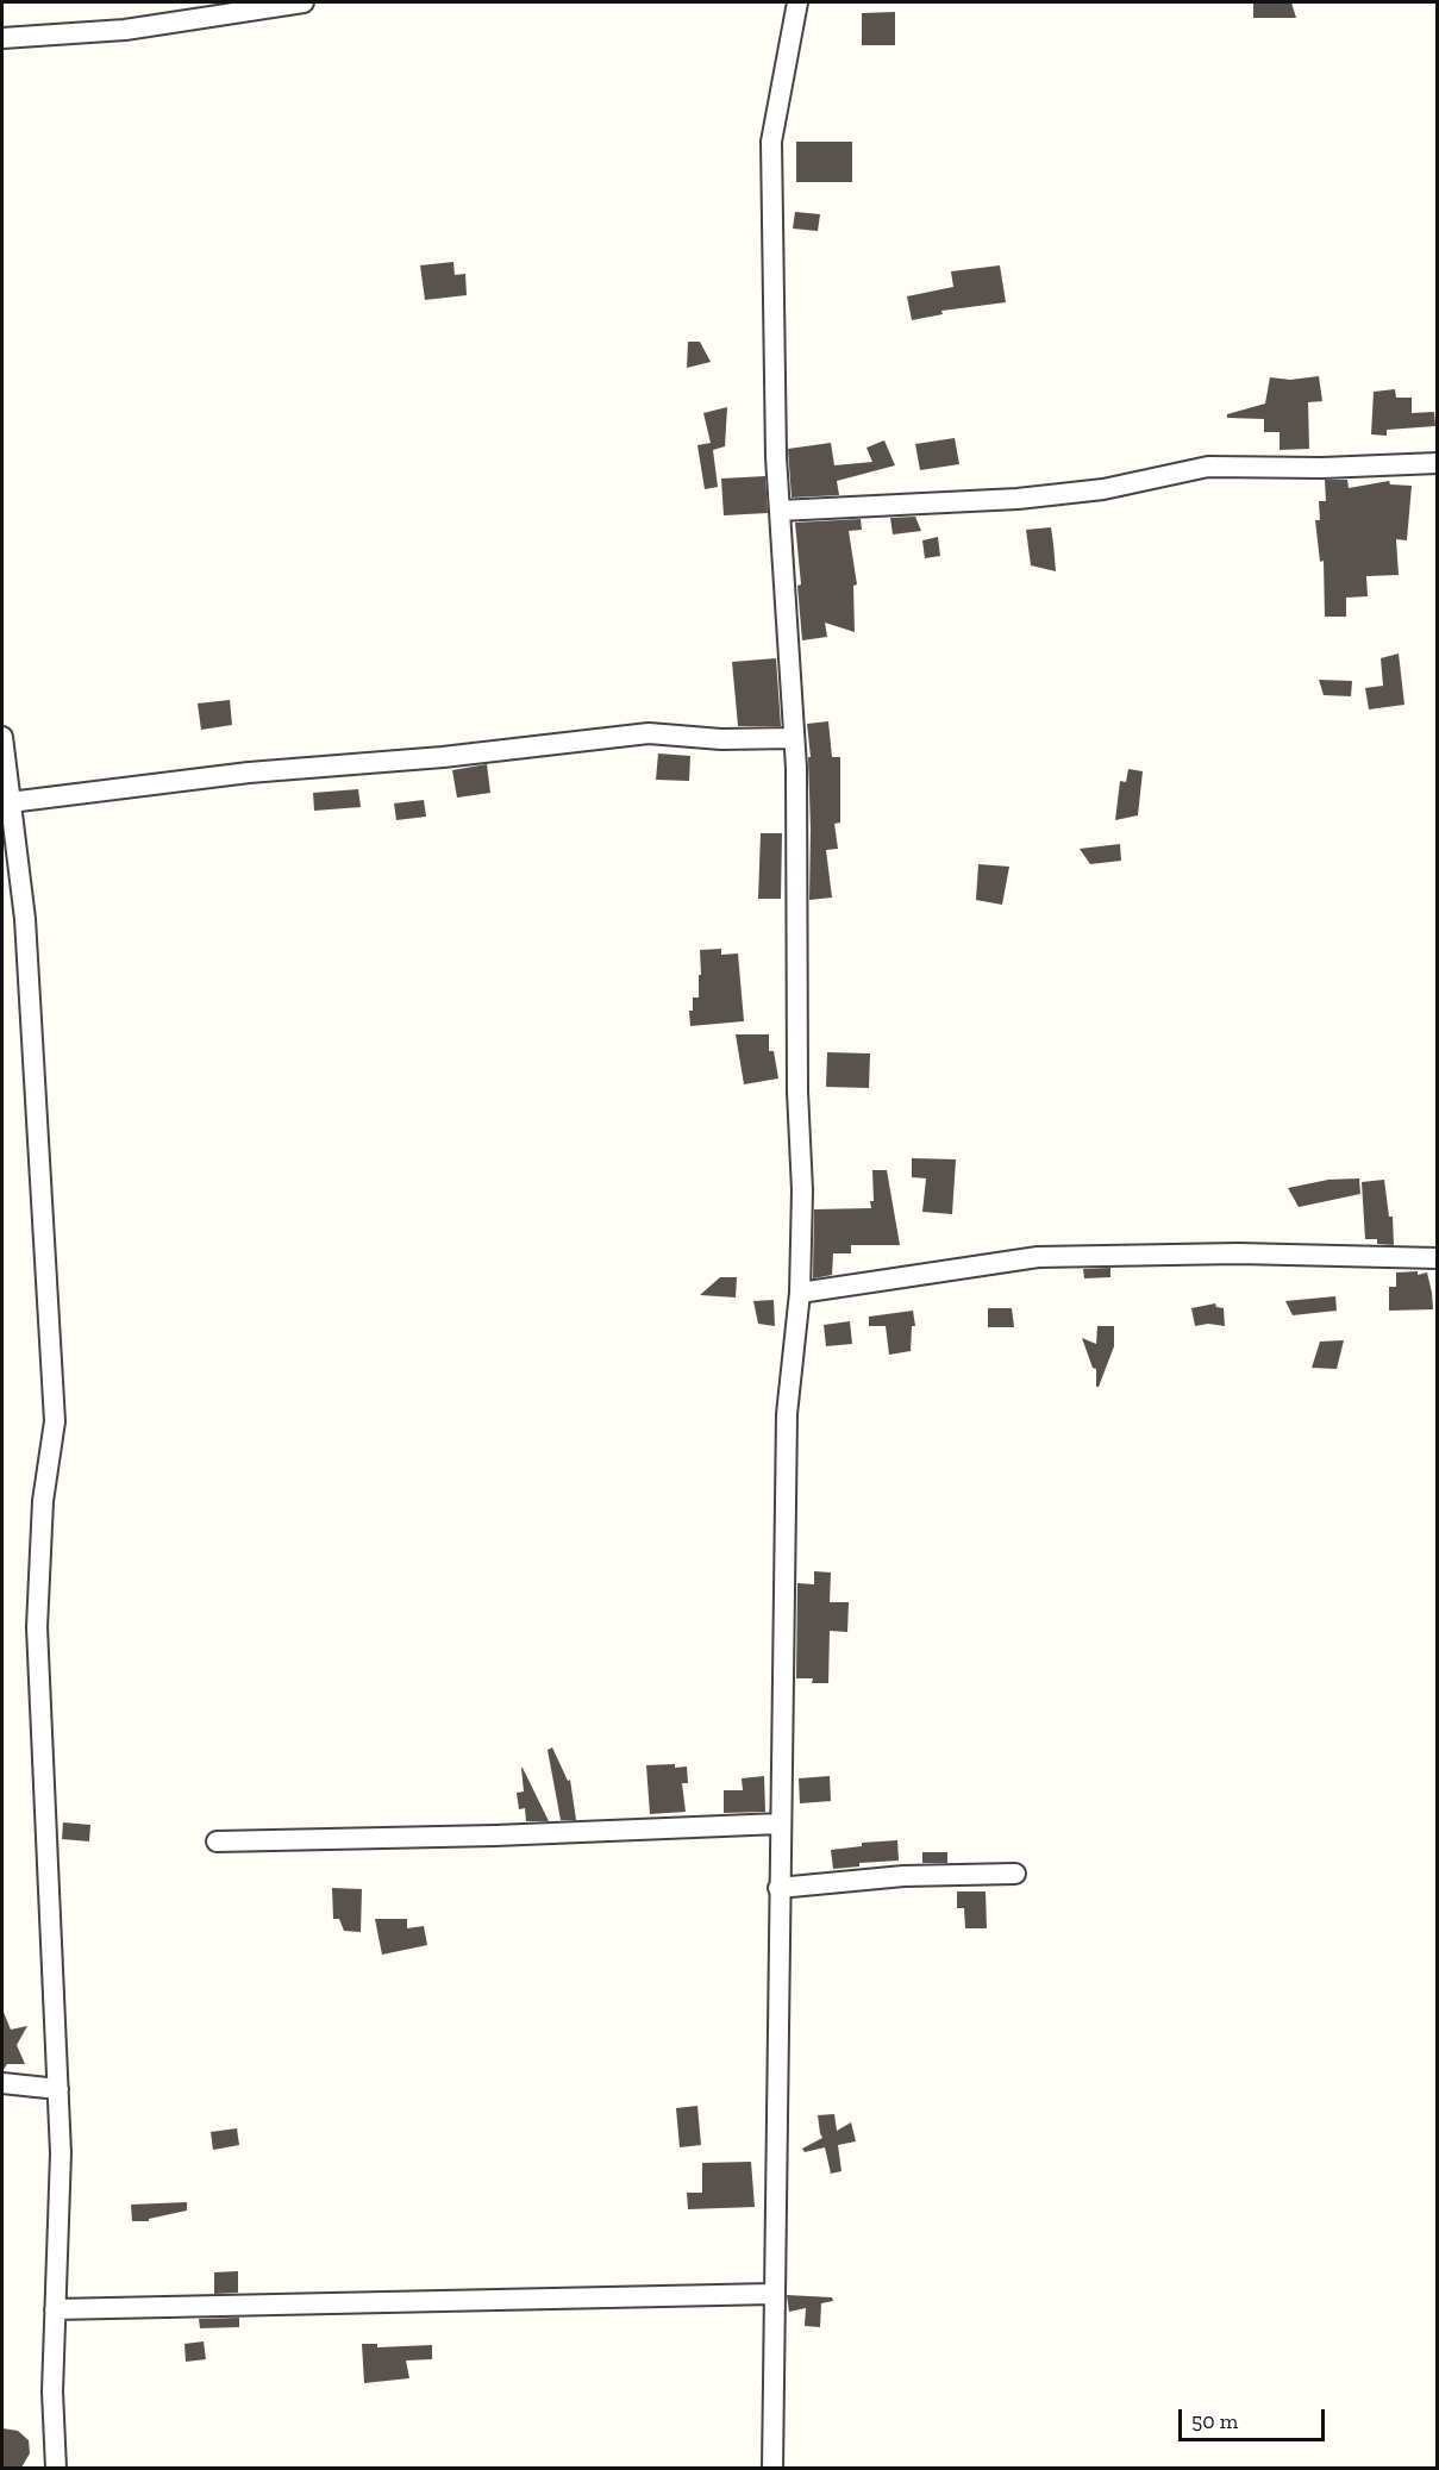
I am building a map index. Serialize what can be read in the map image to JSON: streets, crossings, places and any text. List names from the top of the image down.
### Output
{
  "scale_bar": "50 m"
}
